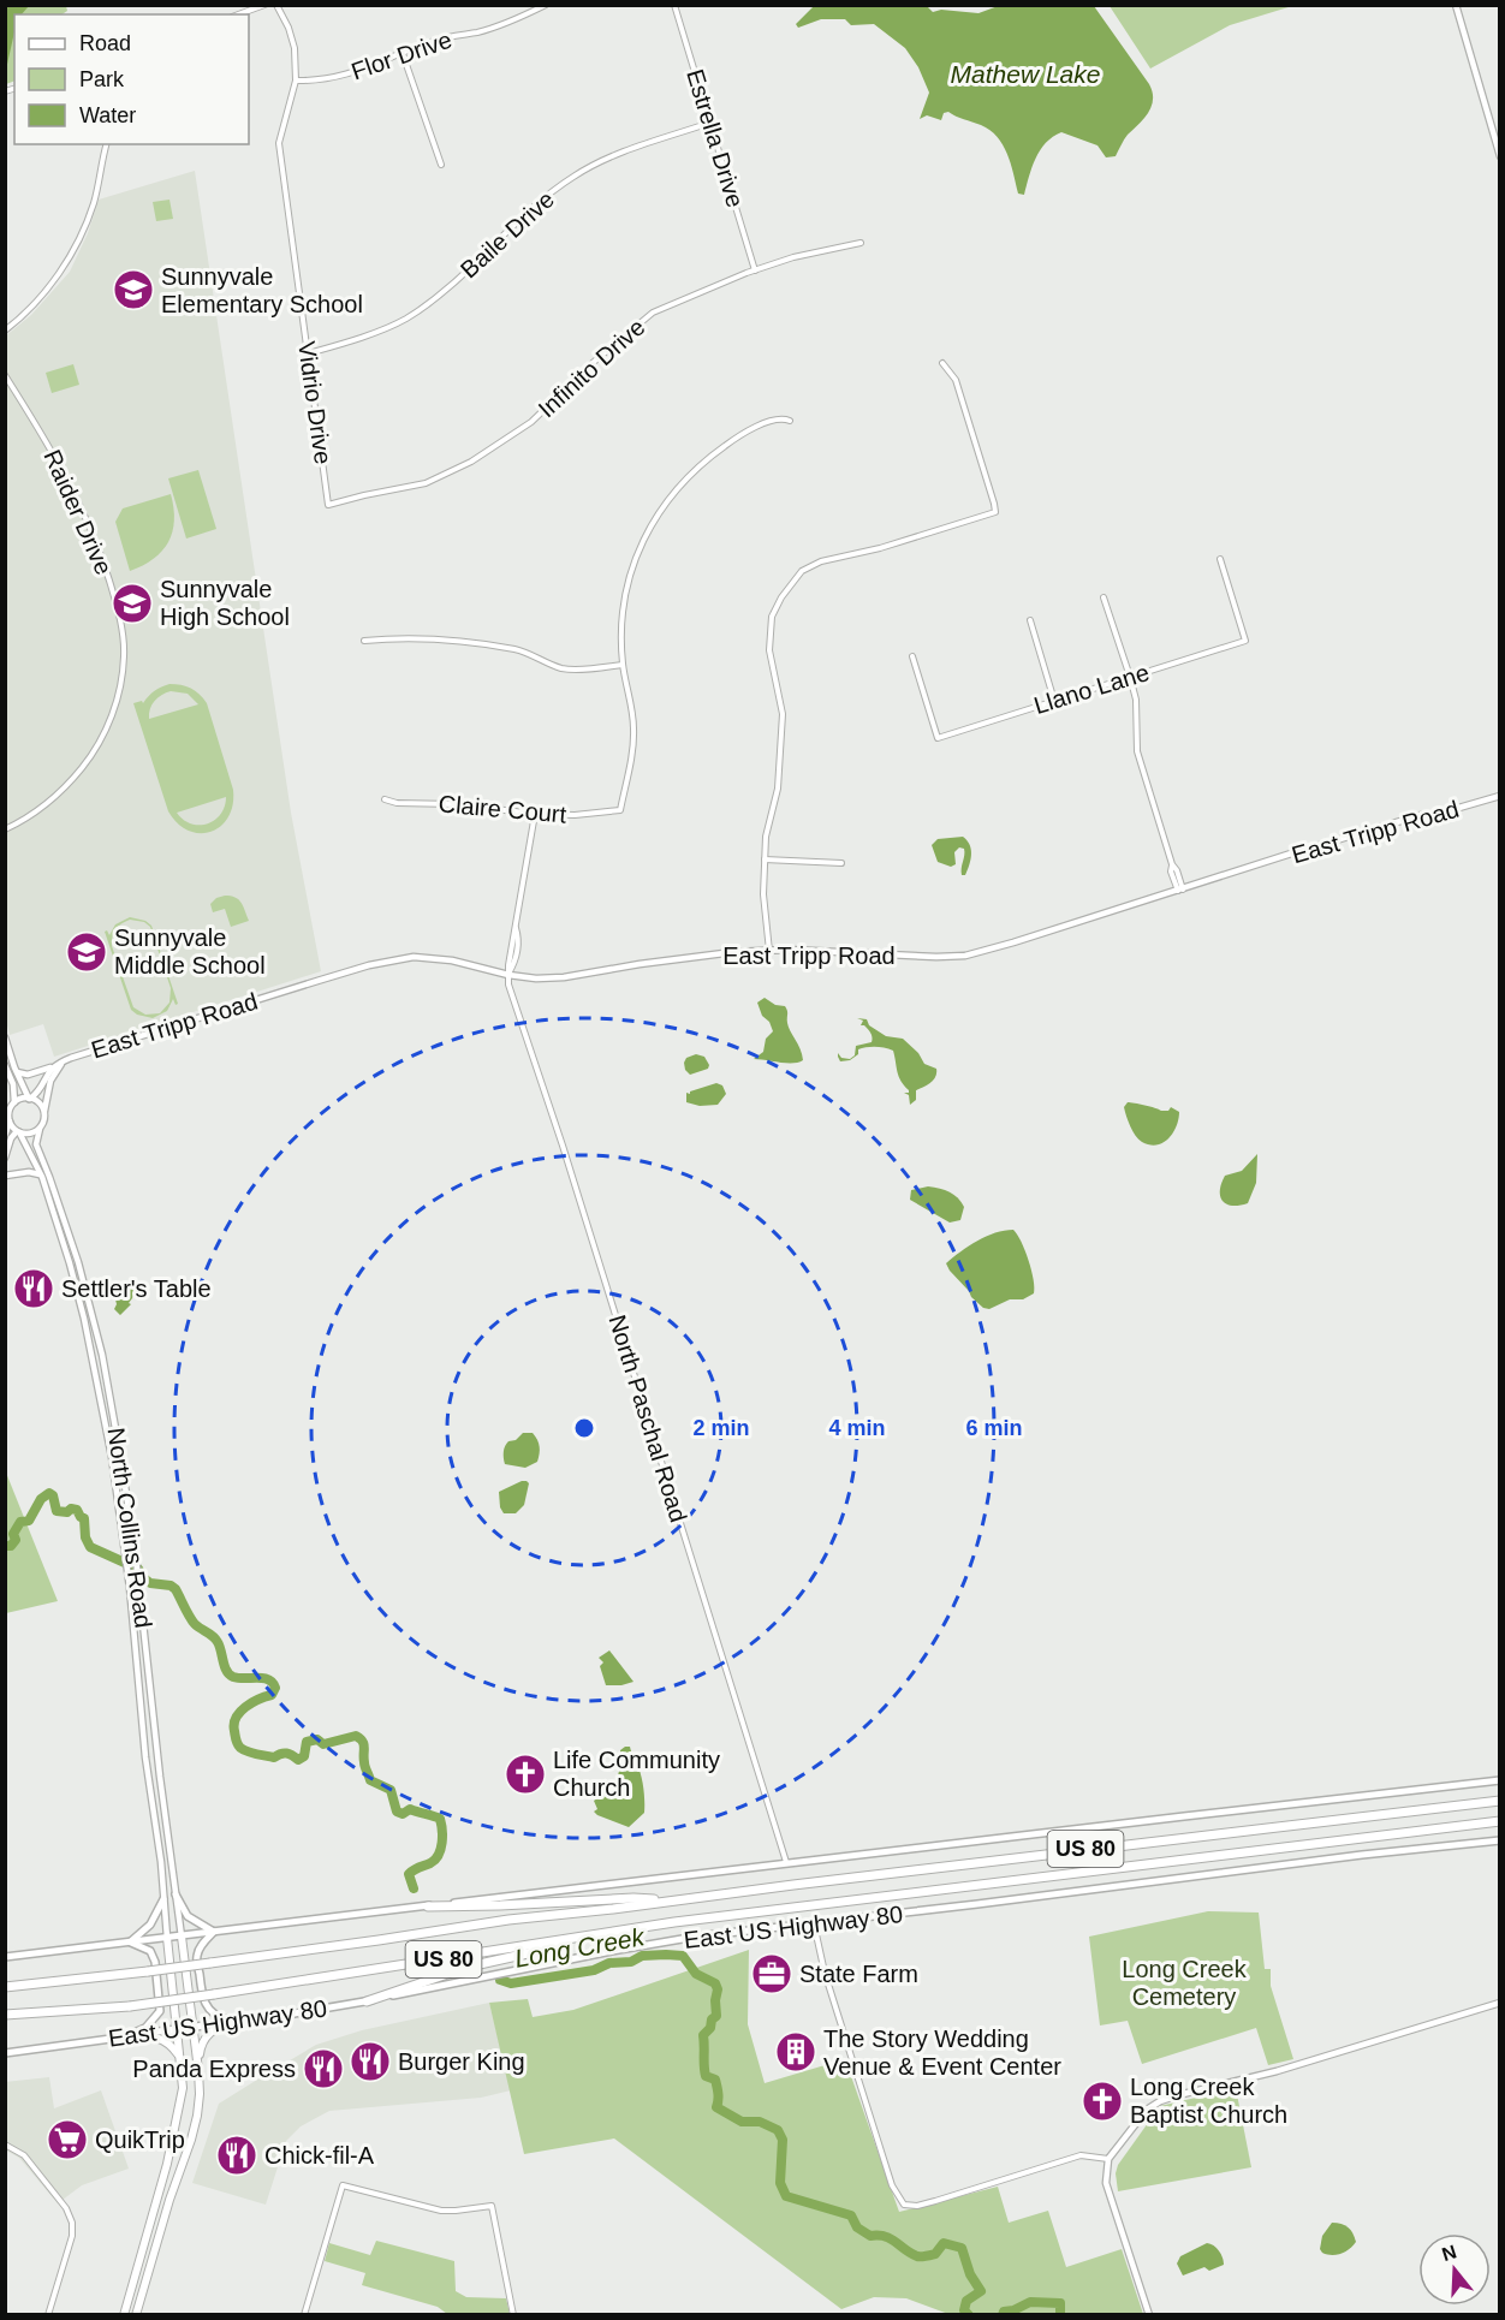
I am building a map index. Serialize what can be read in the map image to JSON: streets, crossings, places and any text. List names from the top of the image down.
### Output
{
  "streets": {
    "highway": ["US 80"],
    "main road": ["East US Highway 80"],
    "street": [
      "Flor Drive",
      "Estrella Drive",
      "Baile Drive",
      "Infinito Drive",
      "Vidrio Drive",
      "Raider Drive",
      "Llano Lane",
      "Claire Court",
      "East Tripp Road",
      "North Paschal Road",
      "North Collins Road"
    ]
  },
  "crossings": [
    ["Flor Drive", "Vidrio Drive"],
    ["Estrella Drive", "Baile Drive"],
    ["Estrella Drive", "Infinito Drive"],
    ["Baile Drive", "Vidrio Drive"],
    ["Infinito Drive", "Vidrio Drive"],
    ["East Tripp Road", "North Paschal Road"],
    ["East Tripp Road", "North Collins Road"]
  ],
  "water": ["Mathew Lake", "Long Creek"],
  "parks": ["Long Creek Cemetery"],
  "places": {
    "school or university": ["Sunnyvale Elementary School", "Sunnyvale High School", "Sunnyvale Middle School"],
    "restaurant": [
      "Settler's Table",
      "Burger King",
      "Panda Express",
      "Chick-fil-A"
    ],
    "church": ["Life Community Church", "Long Creek Baptist Church"],
    "office": ["State Farm"],
    "building": ["The Story Wedding Venue & Event Center"],
    "supermarket": ["QuikTrip"]
  },
  "legend": ["Road", "Park", "Water"],
  "north": "top",
  "rings": ["2 min", "4 min", "6 min"]
}
